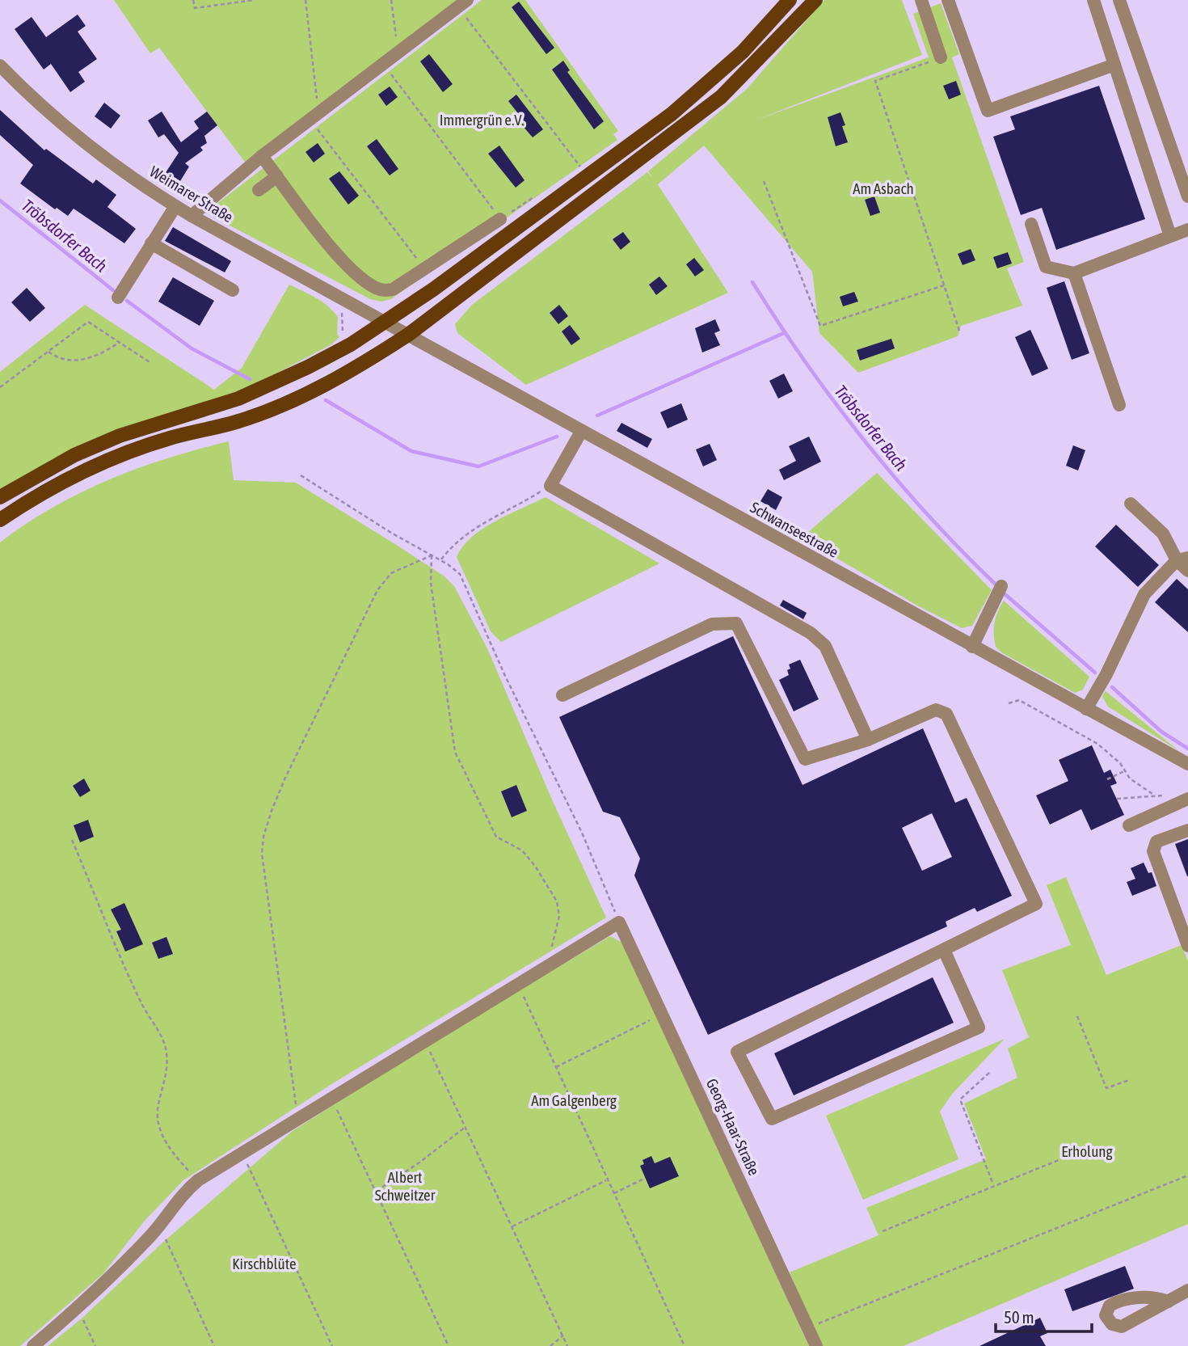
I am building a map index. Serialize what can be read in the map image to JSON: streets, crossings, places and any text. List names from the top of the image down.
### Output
{
  "streets": {
    "street": ["Weimarer Straße", "Schwanseestraße", "Georg-Haar-Straße"]
  },
  "crossings": [
    ["Weimarer Straße", "Schwanseestraße"]
  ],
  "water": ["Tröbsdorfer Bach"],
  "parks": [
    "Immergrün e.V.",
    "Am Asbach",
    "Am Galgenberg",
    "Erholung",
    "Albert Schweitzer",
    "Kirschblüte"
  ],
  "scale_bar": "50 m"
}
